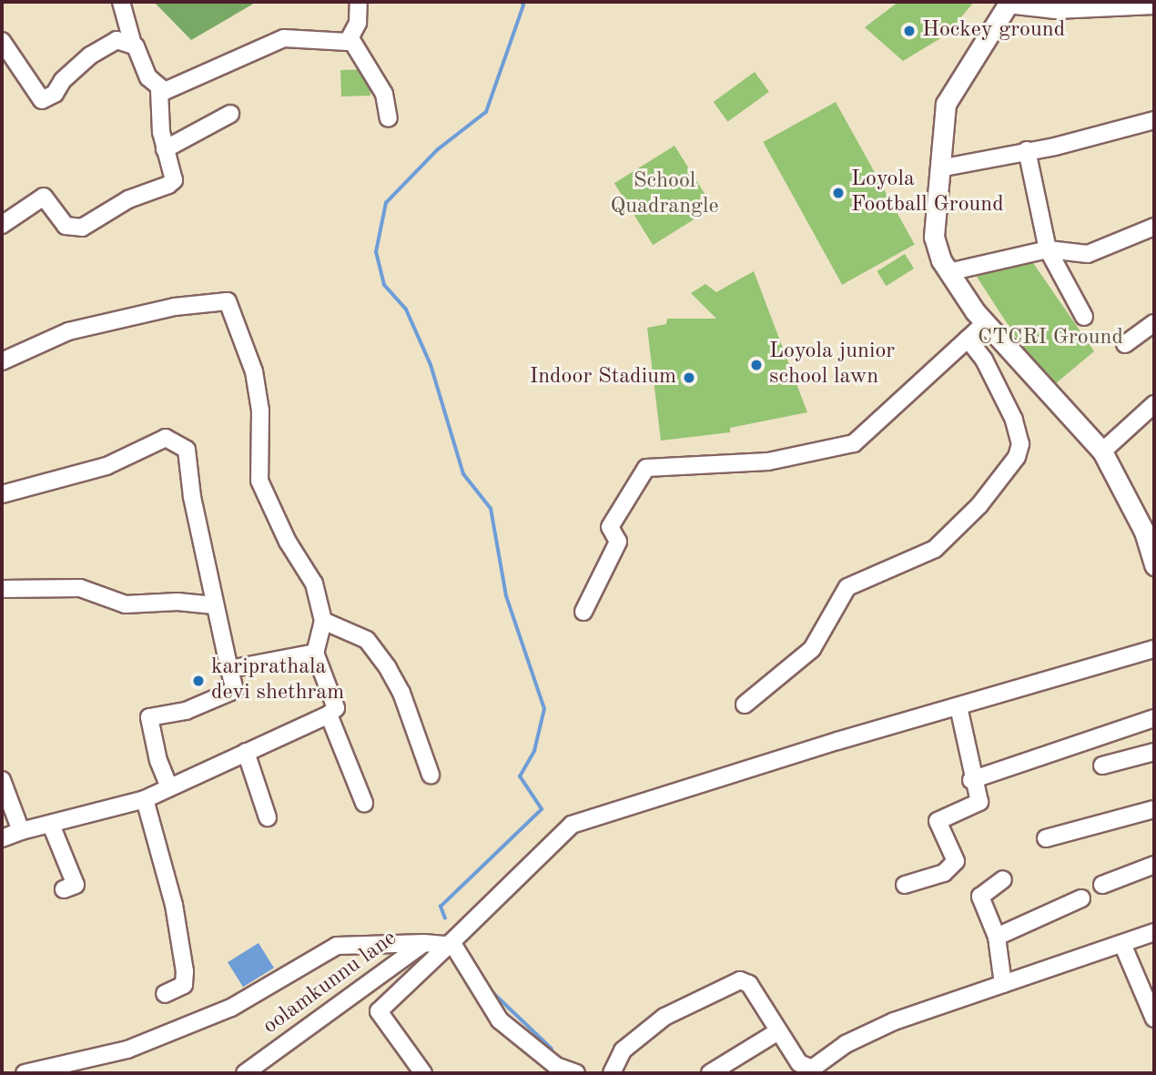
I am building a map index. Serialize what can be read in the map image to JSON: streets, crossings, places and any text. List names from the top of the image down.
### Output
{
  "streets": {
    "street": ["oolamkunnu lane"]
  },
  "parks": ["School Quadrangle", "CTCRI Ground"],
  "places": [
    "Hockey ground",
    "Loyola Football Ground",
    "Loyola junior school lawn",
    "Indoor Stadium",
    "kariprathala devi shethram"
  ]
}
